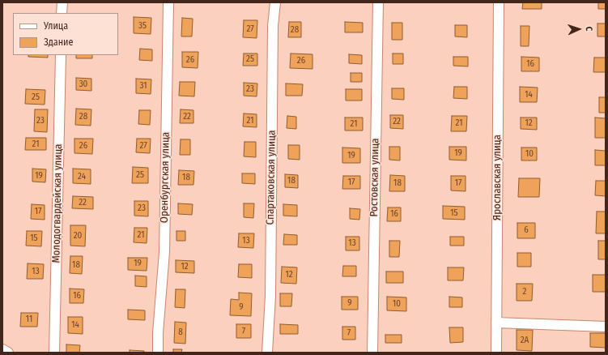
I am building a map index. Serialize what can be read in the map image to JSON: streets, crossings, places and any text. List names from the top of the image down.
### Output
{
  "streets": {
    "street": [
      "Оренбургская улица",
      "Спартаковская улица",
      "Ростовская улица",
      "Ярославская улица",
      "Молодогвардейская улица"
    ]
  },
  "house_numbers": [
    "35",
    "27",
    "28",
    "25",
    "26",
    "26",
    "16",
    "30",
    "31",
    "23",
    "14",
    "25",
    "28",
    "22",
    "23",
    "21",
    "22",
    "21",
    "12",
    "21",
    "21",
    "26",
    "27",
    "19",
    "10",
    "19",
    "25",
    "19",
    "24",
    "18",
    "18",
    "17",
    "18",
    "17",
    "22",
    "23",
    "17",
    "15",
    "16",
    "6",
    "21",
    "20",
    "15",
    "13",
    "13",
    "19",
    "18",
    "12",
    "13",
    "12",
    "2",
    "16",
    "9",
    "10",
    "9",
    "11",
    "14",
    "7",
    "8",
    "7",
    "2А"
  ],
  "legend": ["Улица", "Здание"],
  "north": "right"
}
